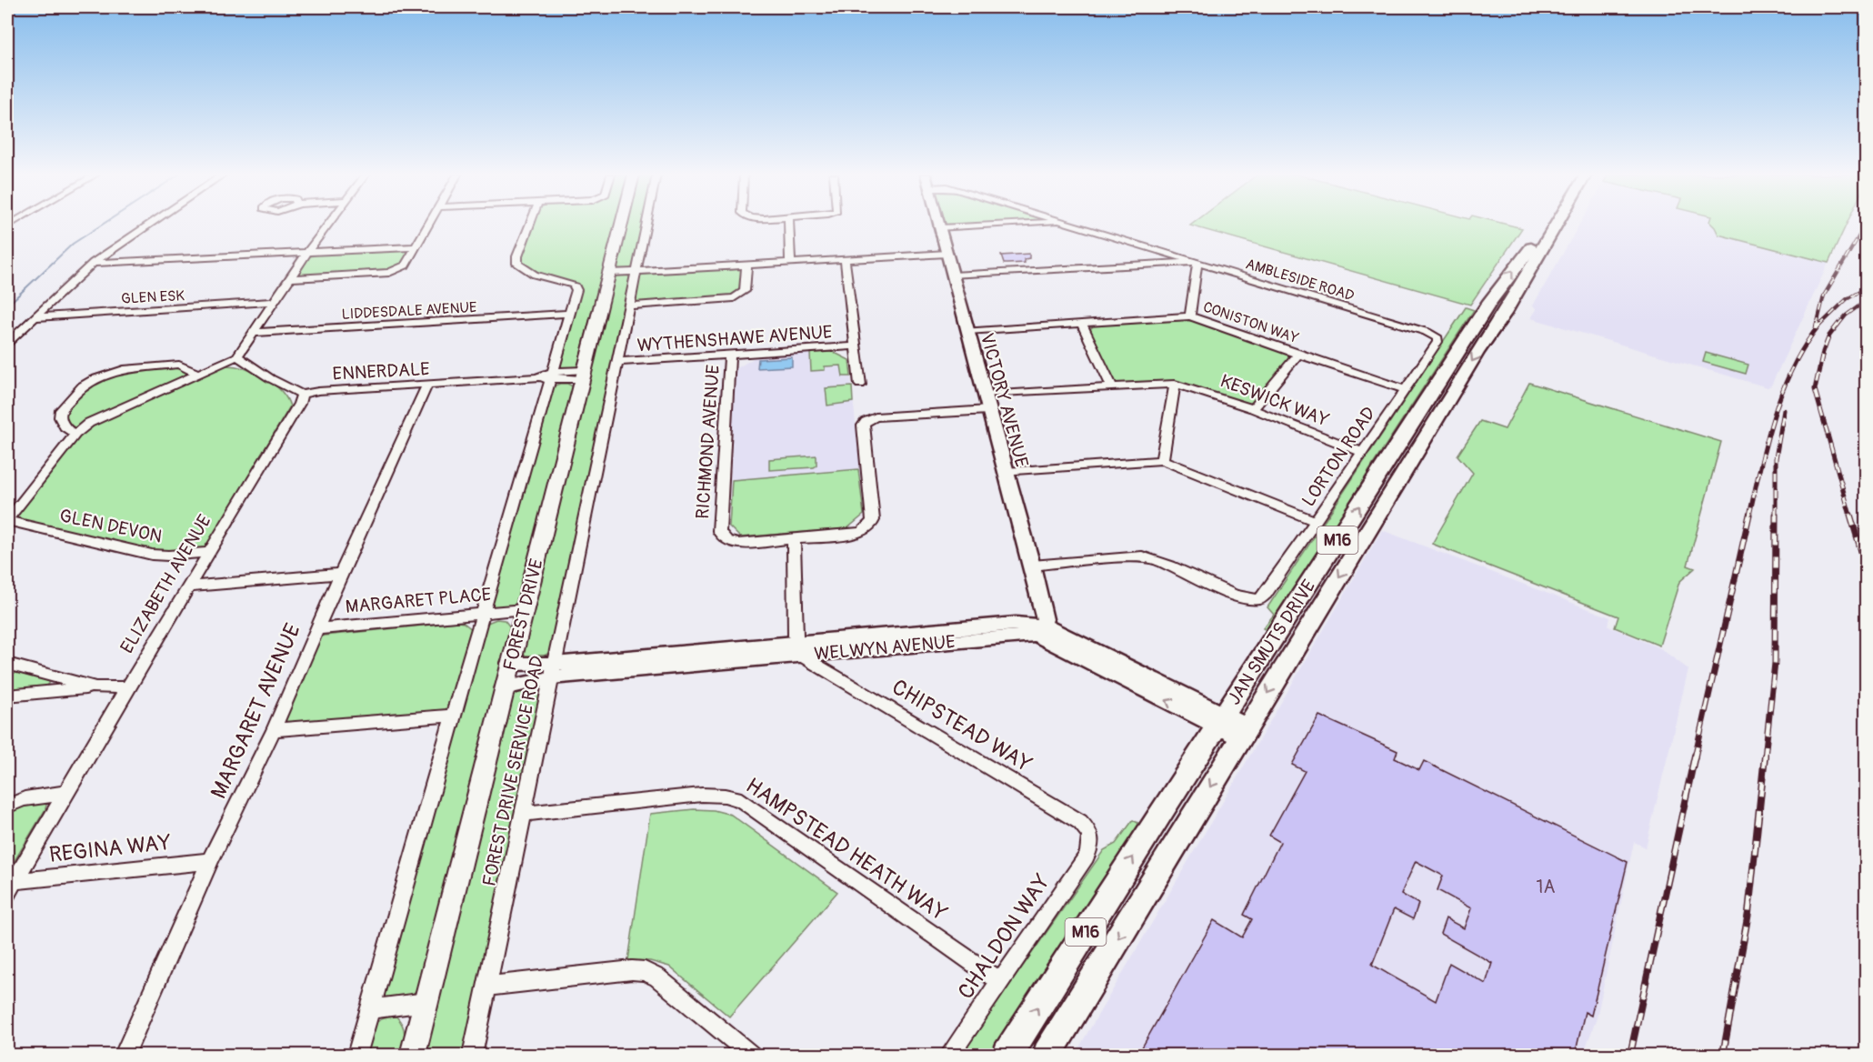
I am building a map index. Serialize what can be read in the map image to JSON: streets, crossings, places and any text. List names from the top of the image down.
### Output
{
  "streets": {
    "main road": ["M16", "FOREST DRIVE", "JAN SMUTS DRIVE"],
    "street": [
      "AMBLESIDE ROAD",
      "GLEN ESK",
      "LIDDESDALE AVENUE",
      "CONISTON WAY",
      "WYTHENSHAWE AVENUE",
      "ENNERDALE",
      "VICTORY AVENUE",
      "KESWICK WAY",
      "RICHMOND AVENUE",
      "LORTON ROAD",
      "GLEN DEVON",
      "ELIZABETH AVENUE",
      "MARGARET PLACE",
      "WELWYN AVENUE",
      "MARGARET AVENUE",
      "CHIPSTEAD WAY",
      "FOREST DRIVE SERVICE ROAD",
      "REGINA WAY",
      "HAMPSTEAD HEATH WAY",
      "CHALDON WAY"
    ]
  },
  "crossings": [
    ["AMBLESIDE ROAD", "VICTORY AVENUE"],
    ["AMBLESIDE ROAD", "LORTON ROAD"],
    ["CONISTON WAY", "VICTORY AVENUE"],
    ["CONISTON WAY", "LORTON ROAD"],
    ["WYTHENSHAWE AVENUE", "RICHMOND AVENUE"],
    ["WYTHENSHAWE AVENUE", "FOREST DRIVE SERVICE ROAD"],
    ["ENNERDALE", "ELIZABETH AVENUE"],
    ["ENNERDALE", "FOREST DRIVE"],
    ["ENNERDALE", "MARGARET AVENUE"],
    ["VICTORY AVENUE", "KESWICK WAY"],
    ["VICTORY AVENUE", "LORTON ROAD"],
    ["VICTORY AVENUE", "WELWYN AVENUE"],
    ["KESWICK WAY", "LORTON ROAD"],
    ["GLEN DEVON", "ELIZABETH AVENUE"],
    ["ELIZABETH AVENUE", "REGINA WAY"],
    ["MARGARET PLACE", "FOREST DRIVE"],
    ["MARGARET PLACE", "MARGARET AVENUE"],
    ["FOREST DRIVE", "WELWYN AVENUE"],
    ["JAN SMUTS DRIVE", "WELWYN AVENUE"],
    ["WELWYN AVENUE", "CHIPSTEAD WAY"],
    ["WELWYN AVENUE", "FOREST DRIVE SERVICE ROAD"],
    ["MARGARET AVENUE", "REGINA WAY"],
    ["CHIPSTEAD WAY", "CHALDON WAY"],
    ["FOREST DRIVE SERVICE ROAD", "HAMPSTEAD HEATH WAY"],
    ["HAMPSTEAD HEATH WAY", "CHALDON WAY"]
  ],
  "house_numbers": ["1A"]
}
